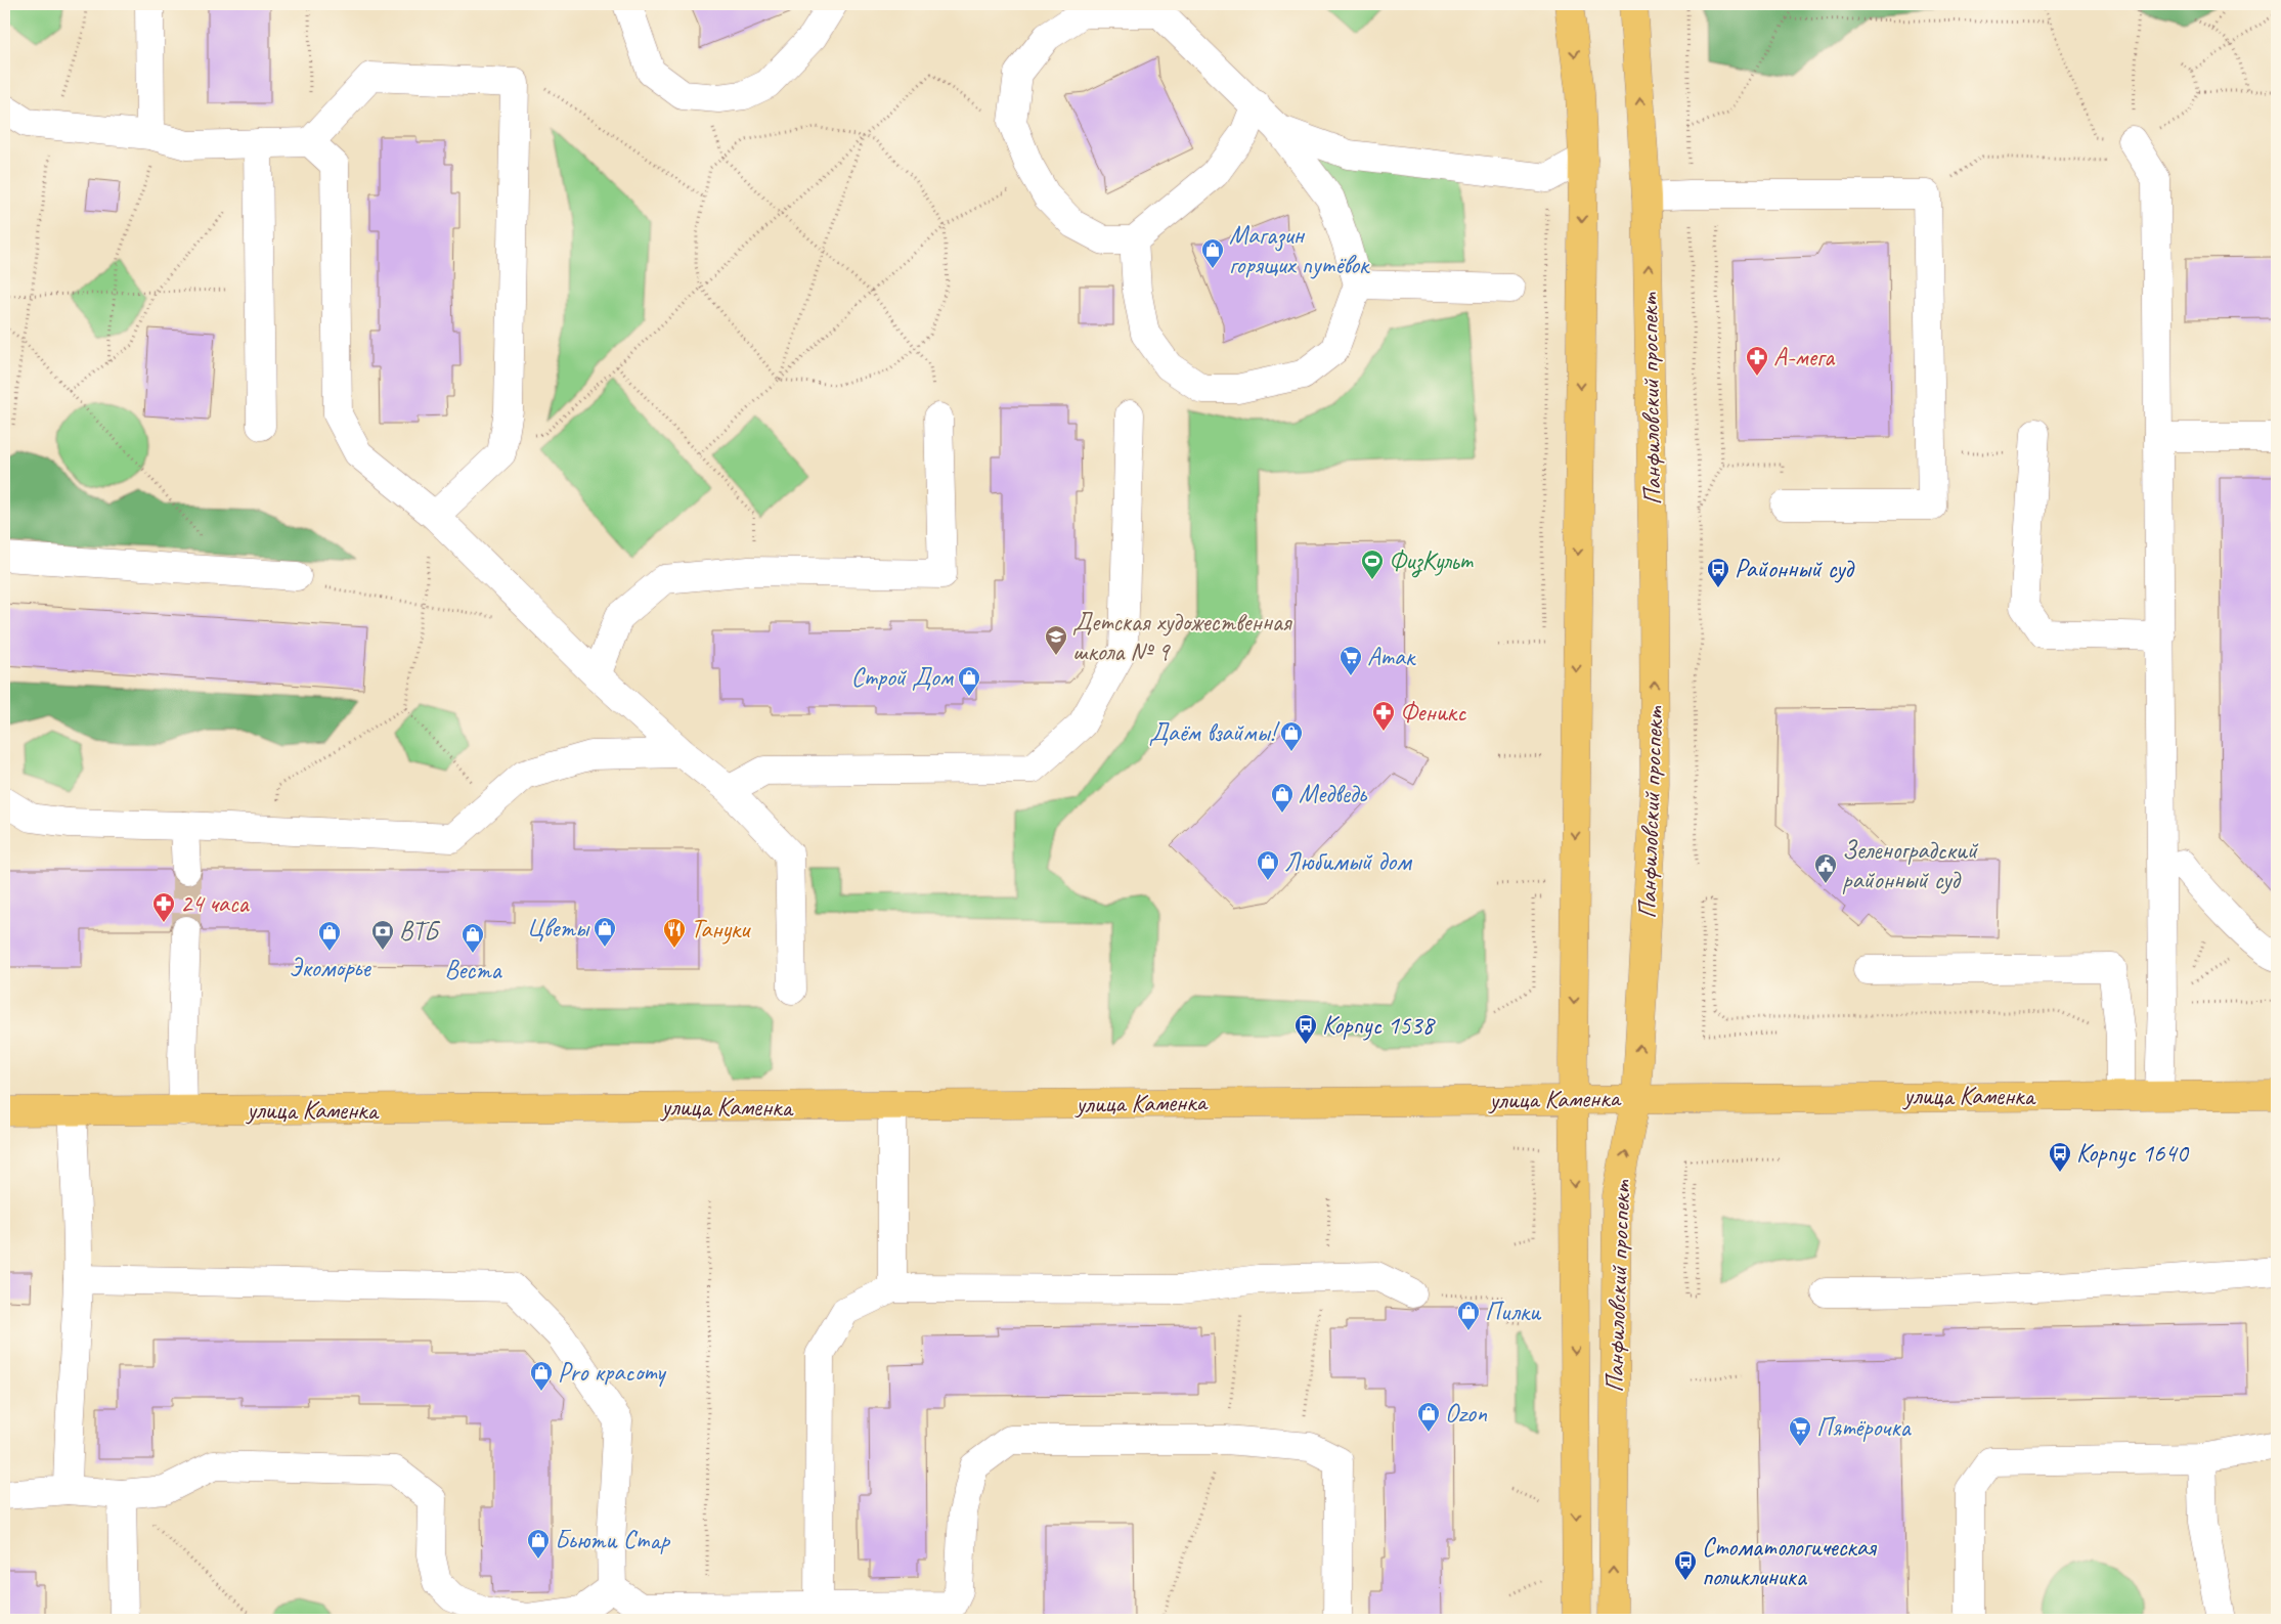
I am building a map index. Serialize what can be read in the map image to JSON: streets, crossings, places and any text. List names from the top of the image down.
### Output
{
  "streets": {
    "main road": ["Панфиловский проспект", "улица Каменка"]
  },
  "crossings": [
    ["Панфиловский проспект", "улица Каменка"]
  ],
  "places": {
    "shop": [
      "Магазин горящих путёвок",
      "Строй Дом",
      "Даём взаймы!",
      "Медведь",
      "Любимый дом",
      "Цветы",
      "Экоморье",
      "Веста",
      "Пилки",
      "Pro красоту",
      "Ozon",
      "Бьюти Стар"
    ],
    "pharmacy": ["А-мега", "Феникс", "24 часа"],
    "sports": ["ФизКульт"],
    "bus stop": [
      "Районный суд",
      "Корпус 1538",
      "Корпус 1640",
      "Стоматологическая поликлиника"
    ],
    "school or university": ["Детская художественная школа № 9"],
    "supermarket": ["Атак", "Пятёрочка"],
    "public building": ["Зеленоградский районный суд"],
    "restaurant": ["Тануки"],
    "bank": ["ВТБ"]
  }
}
